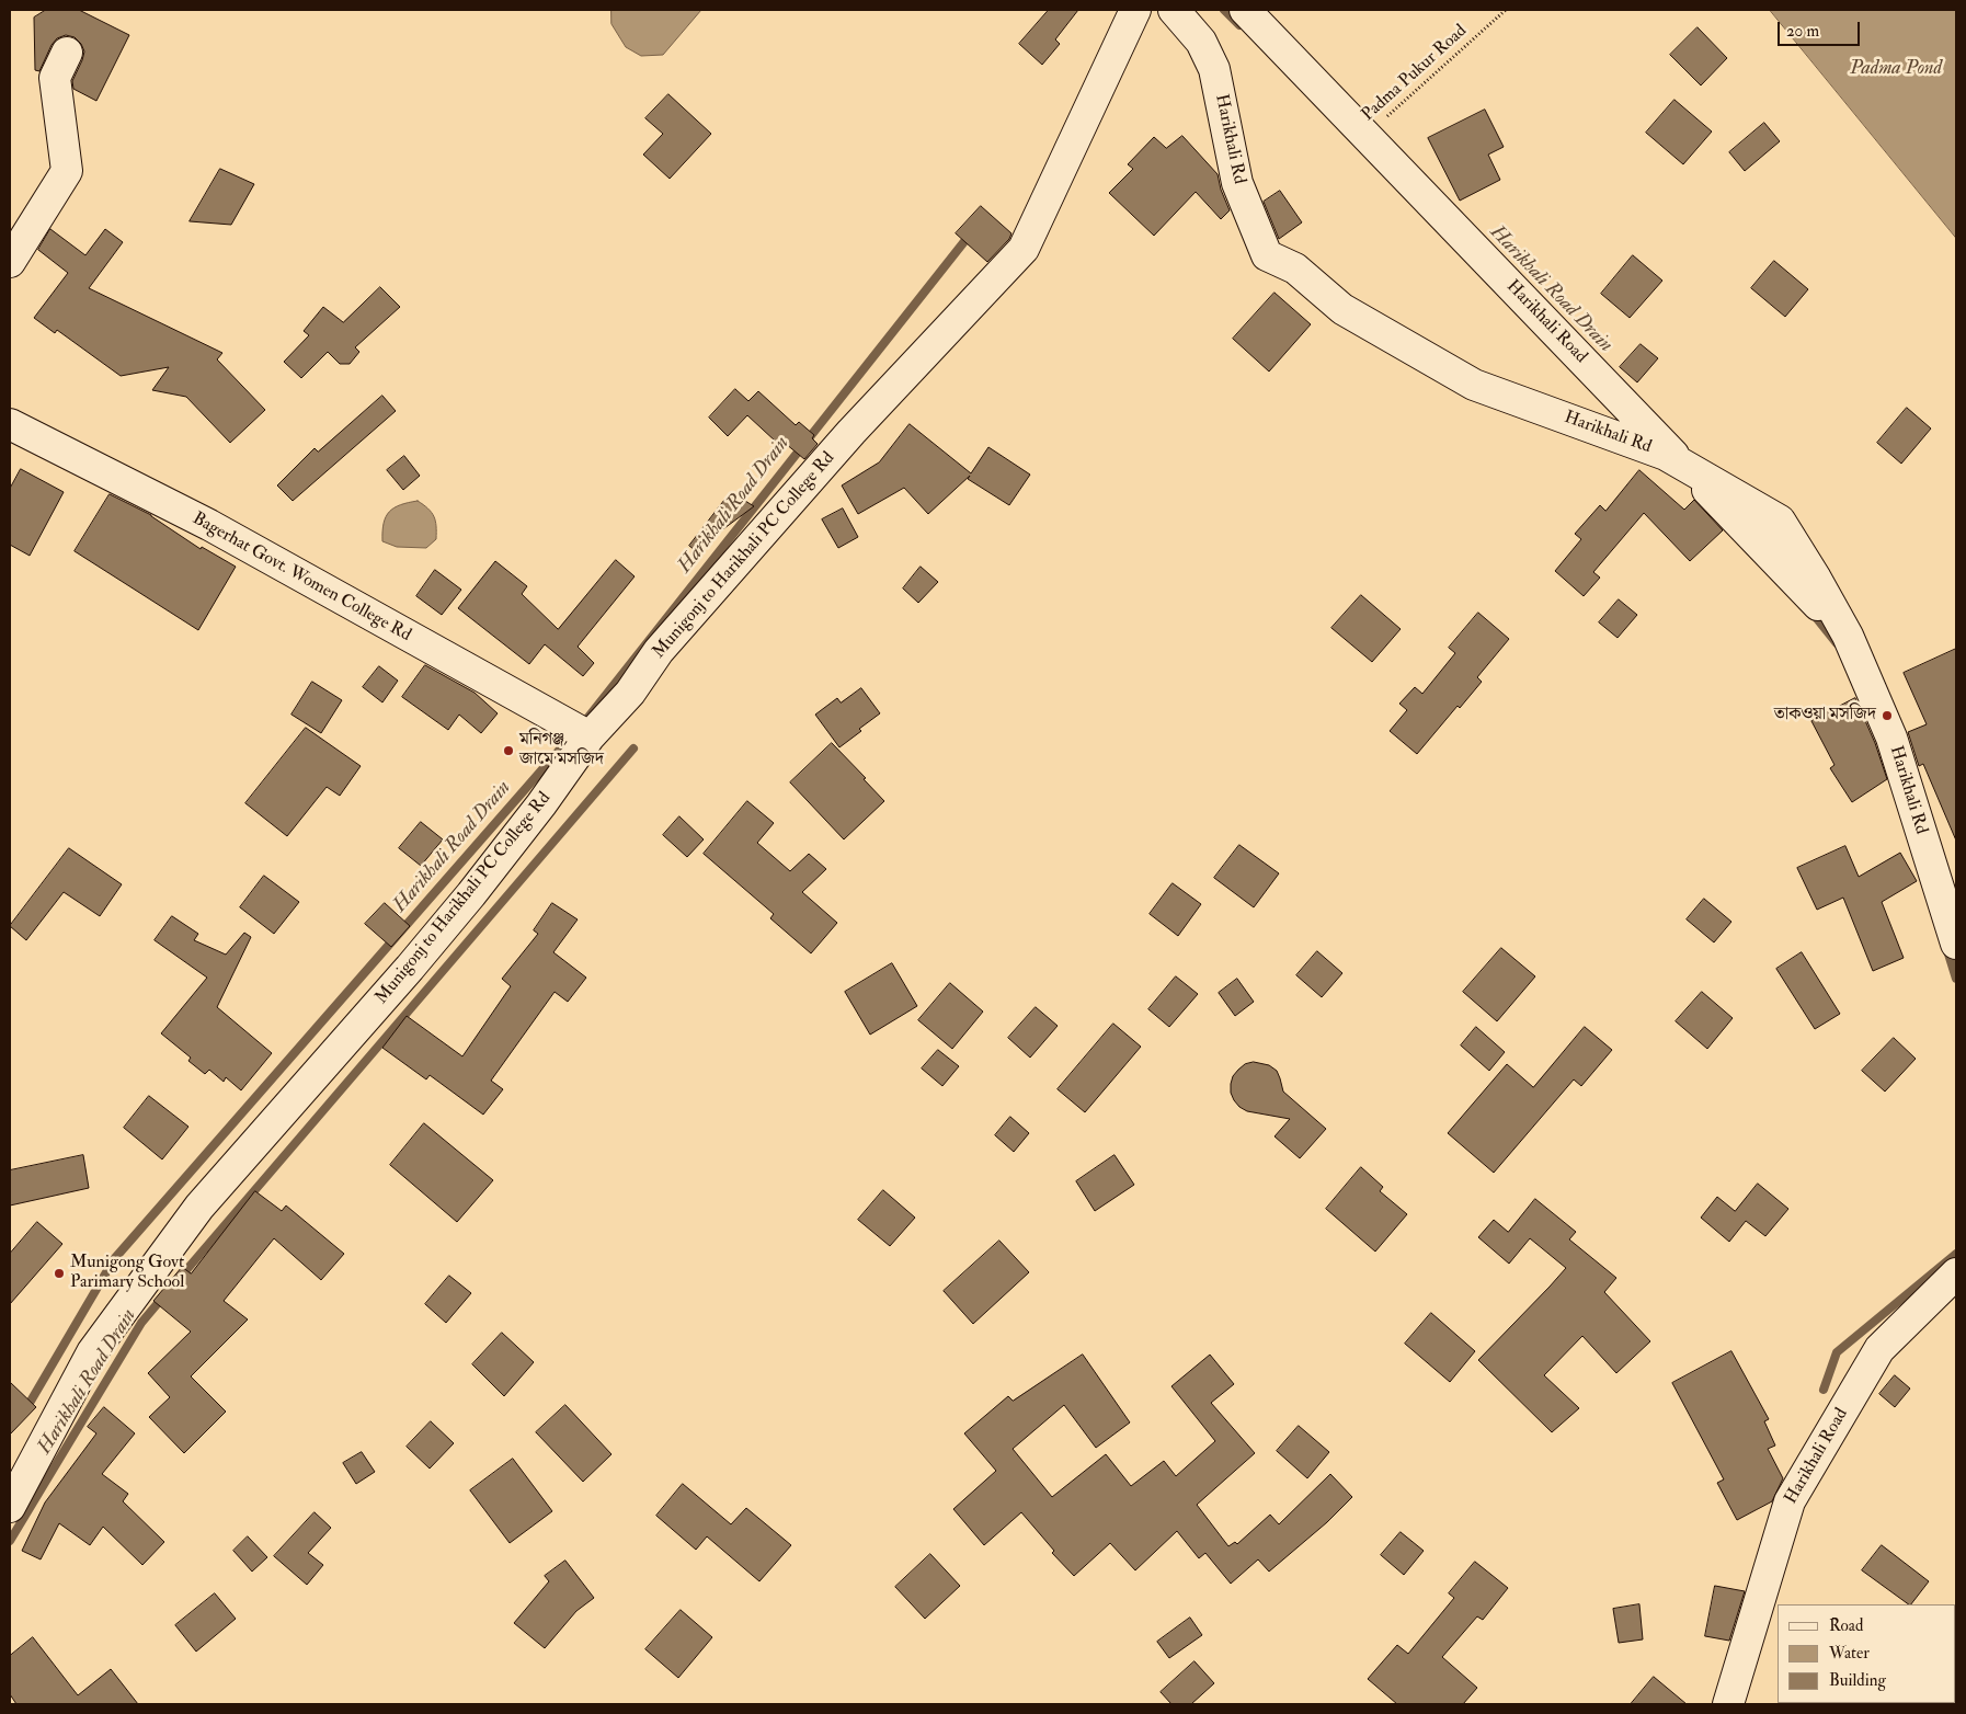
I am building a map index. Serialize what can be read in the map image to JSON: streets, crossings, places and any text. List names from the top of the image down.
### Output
{
  "streets": {
    "street": [
      "Harikhali Rd",
      "Harikhali Road",
      "Munigonj to Harikhali PC College Rd",
      "Bagerhat Govt. Women College Rd"
    ],
    "path": ["Padma Pukur Road"]
  },
  "crossings": [
    ["Padma Pukur Road", "Harikhali Road"],
    ["Harikhali Rd", "Harikhali Road"],
    ["Munigonj to Harikhali PC College Rd", "Bagerhat Govt. Women College Rd"]
  ],
  "water": ["Padma Pond", "Harikhali Road Drain"],
  "places": ["তাকওয়া মসজিদ", "মনিগঞ্জ জামে মসজিদ", "Munigong Govt Parimary School"],
  "legend": ["Road", "Water", "Building"],
  "scale_bar": "20 m"
}
